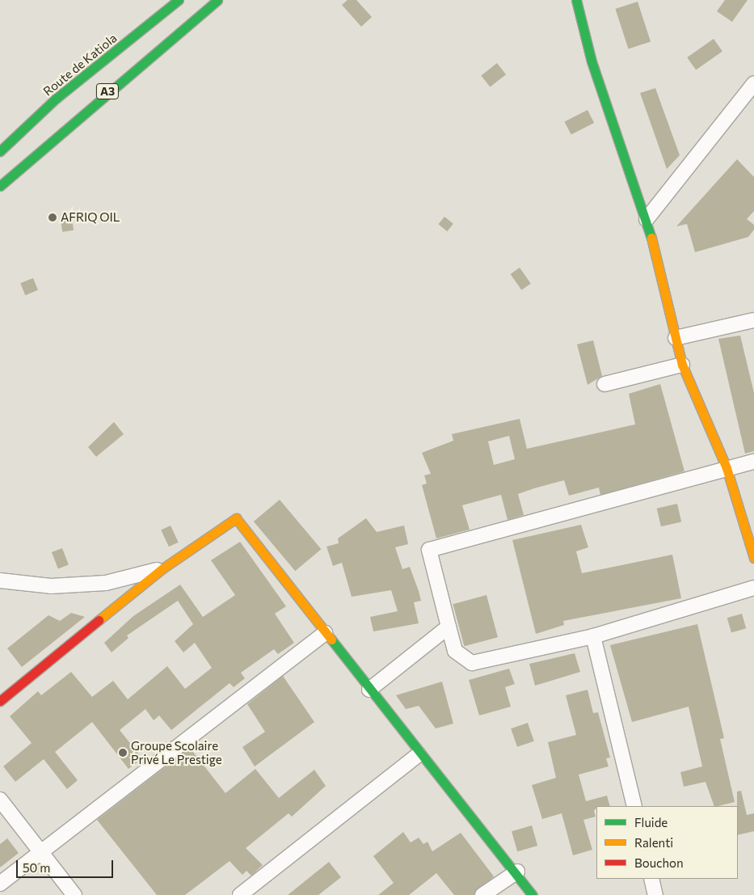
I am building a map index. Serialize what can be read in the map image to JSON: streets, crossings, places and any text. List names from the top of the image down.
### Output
{
  "streets": {
    "main road": ["Route de Katiola", "A3"]
  },
  "places": ["AFRIQ OIL", "Groupe Scolaire Privé Le Prestige"],
  "legend": ["Fluide", "Ralenti", "Bouchon"],
  "scale_bar": "50 m"
}
